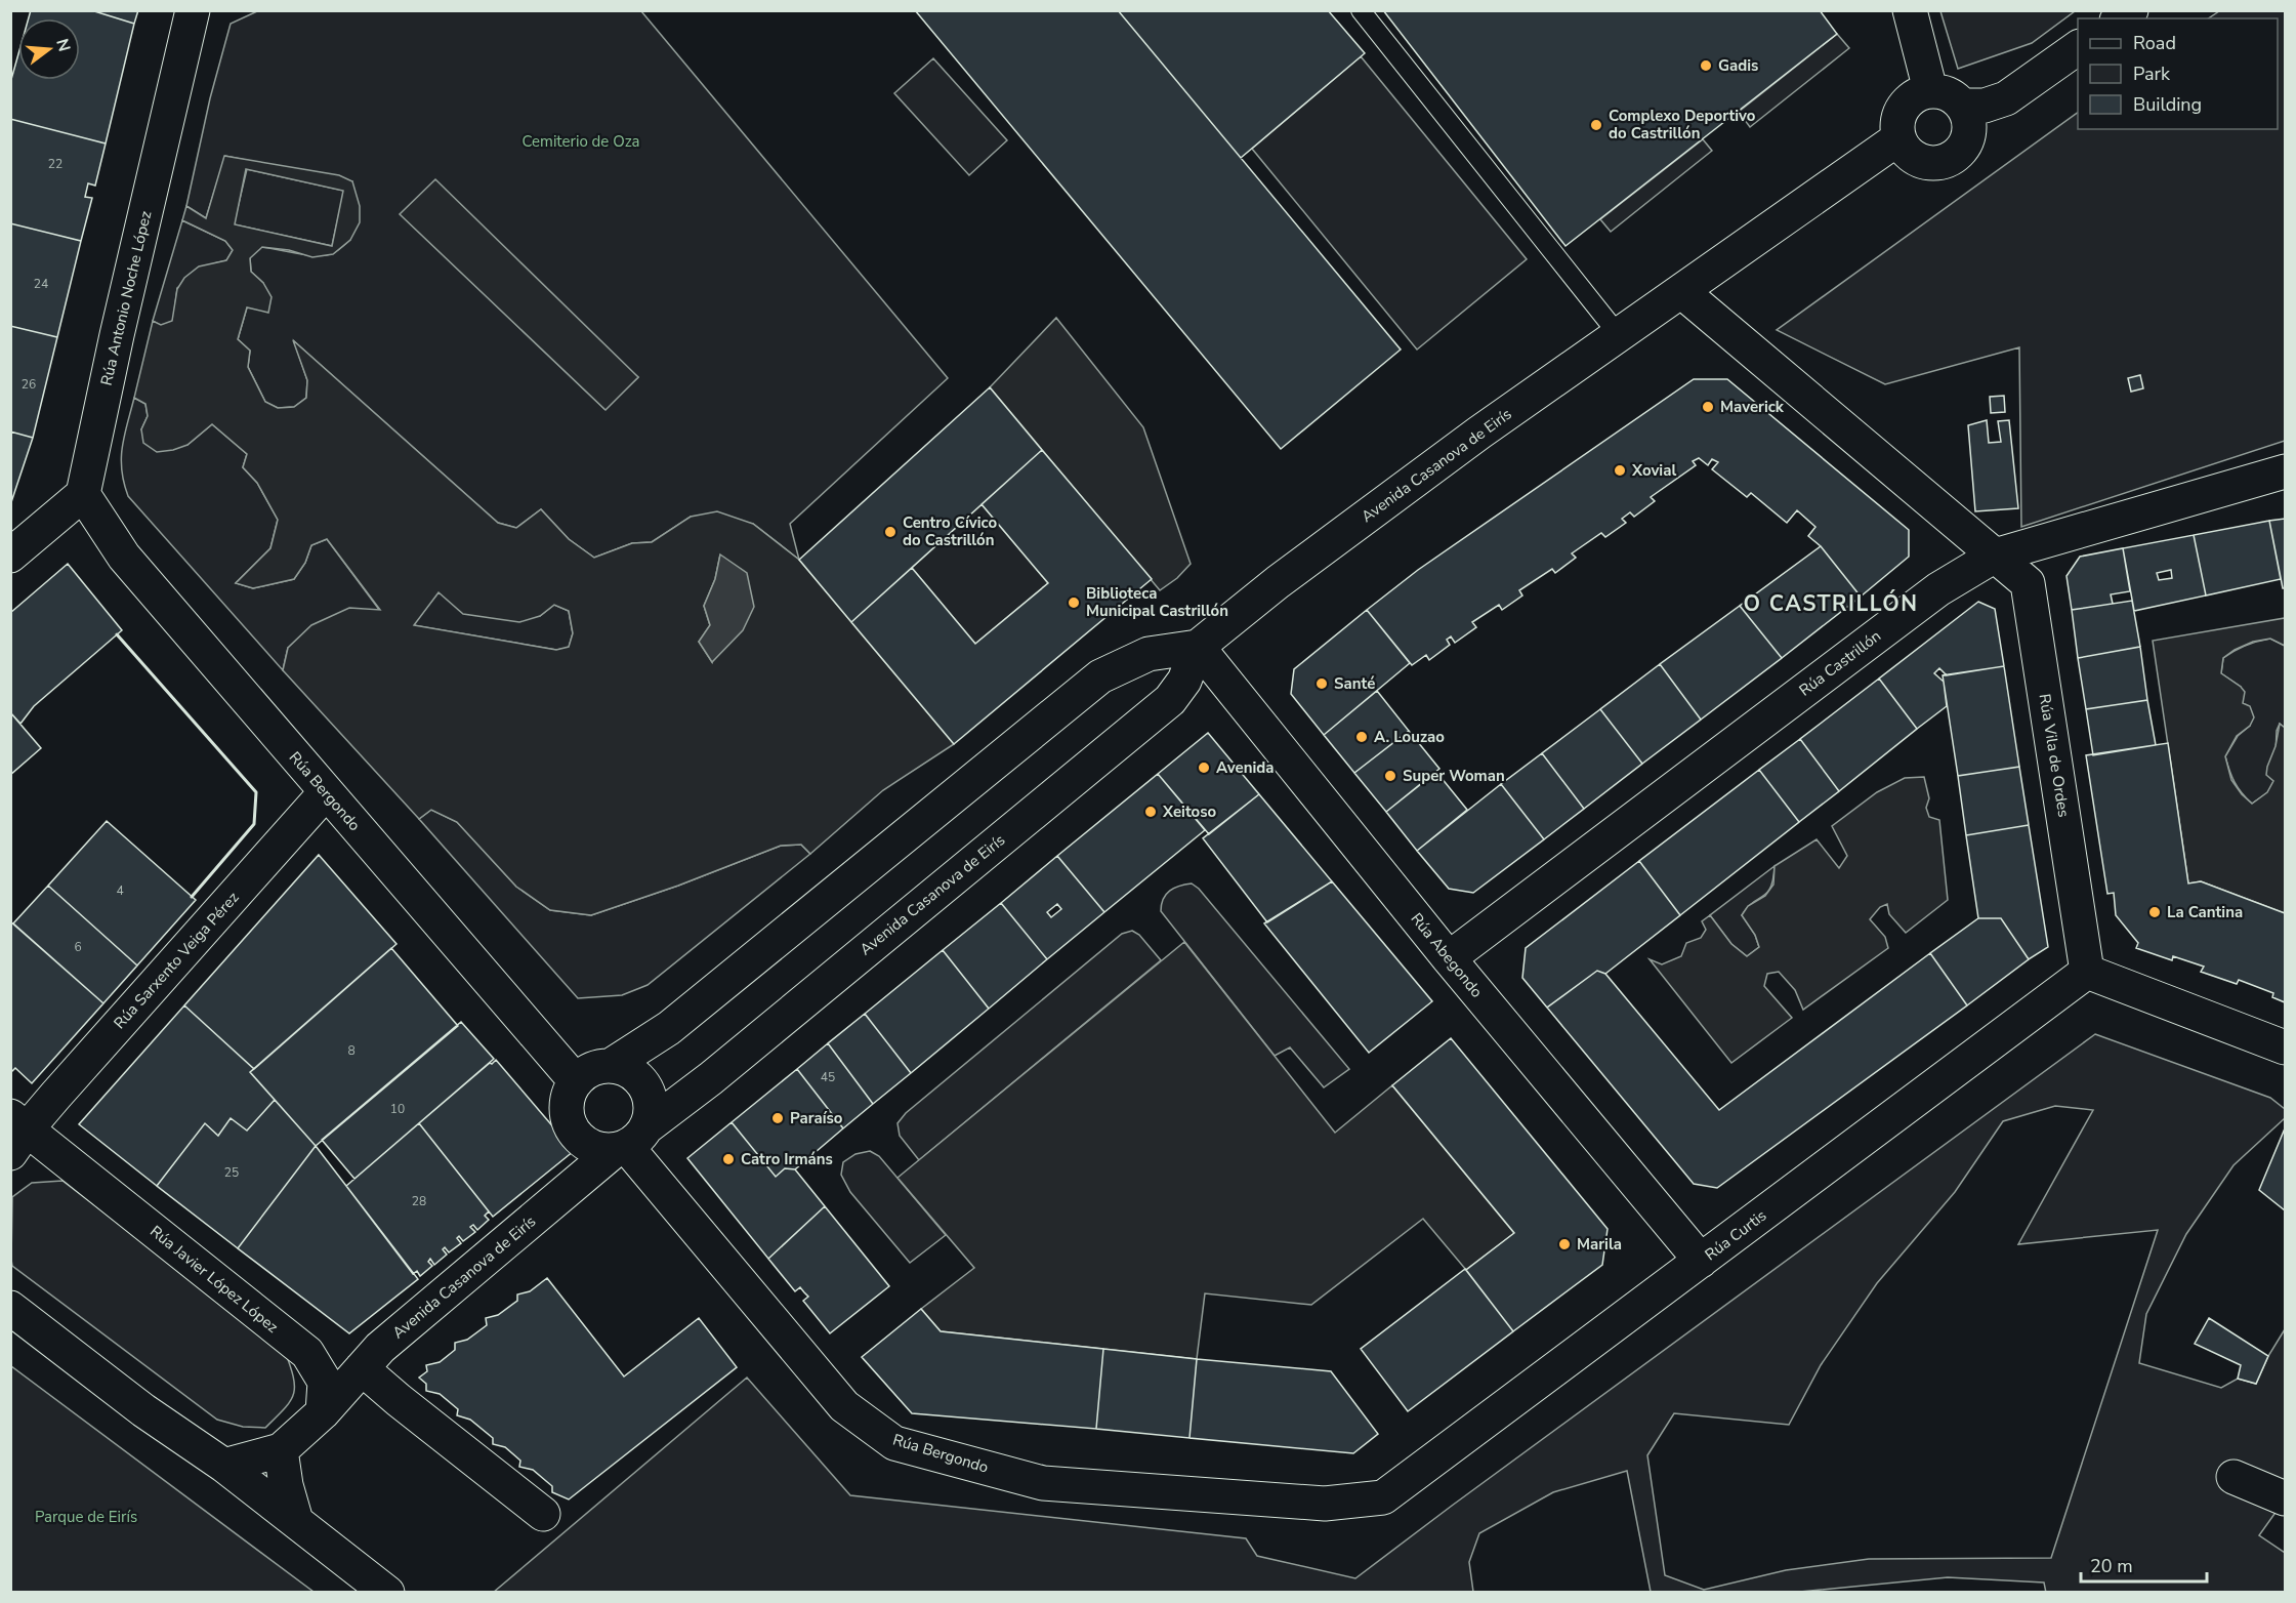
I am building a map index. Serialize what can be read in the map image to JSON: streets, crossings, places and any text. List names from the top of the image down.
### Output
{
  "streets": {
    "street": [
      "Rúa Antonio Noche López",
      "Avenida Casanova de Eirís",
      "Rúa Castrillón",
      "Rúa Vila de Ordes",
      "Rúa Bergondo",
      "Rúa Abegondo",
      "Rúa Sarxento Veiga Pérez",
      "Rúa Curtis",
      "Rúa Javier López López"
    ]
  },
  "crossings": [
    ["Rúa Antonio Noche López", "Rúa Bergondo"],
    ["Avenida Casanova de Eirís", "Rúa Bergondo"],
    ["Avenida Casanova de Eirís", "Rúa Abegondo"],
    ["Avenida Casanova de Eirís", "Rúa Javier López López"],
    ["Rúa Castrillón", "Rúa Vila de Ordes"],
    ["Rúa Castrillón", "Rúa Abegondo"],
    ["Rúa Vila de Ordes", "Rúa Curtis"],
    ["Rúa Bergondo", "Rúa Sarxento Veiga Pérez"],
    ["Rúa Bergondo", "Rúa Curtis"],
    ["Rúa Abegondo", "Rúa Curtis"],
    ["Rúa Sarxento Veiga Pérez", "Rúa Javier López López"]
  ],
  "districts": ["O CASTRILLÓN"],
  "parks": ["Cemiterio de Oza", "Parque de Eirís"],
  "places": [
    "Gadis",
    "Complexo Deportivo do Castrillón",
    "Maverick",
    "Xovial",
    "Centro Cívico do Castrillón",
    "Biblioteca Municipal Castrillón",
    "Santé",
    "A. Louzao",
    "Avenida",
    "Super Woman",
    "Xeitoso",
    "La Cantina",
    "Paraíso",
    "Catro Irmáns",
    "Marila"
  ],
  "house_numbers": [
    "22",
    "24",
    "26",
    "4",
    "6",
    "8",
    "45",
    "10",
    "25",
    "28"
  ],
  "legend": ["Road", "Park", "Building"],
  "scale_bar": "20 m",
  "north": "right"
}
